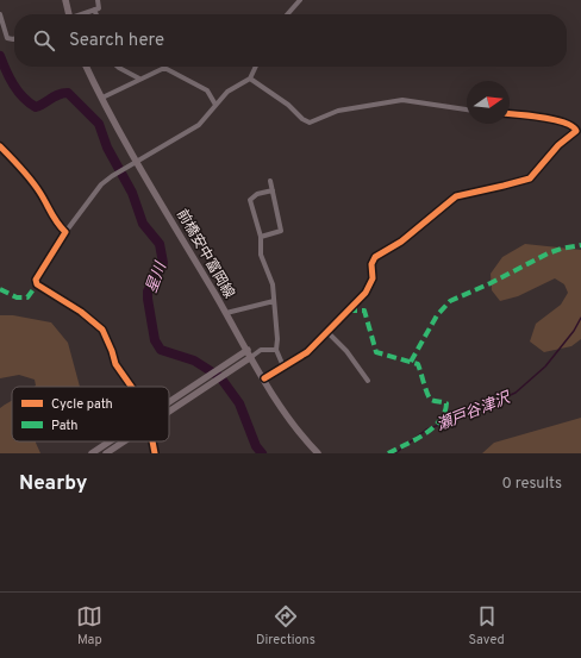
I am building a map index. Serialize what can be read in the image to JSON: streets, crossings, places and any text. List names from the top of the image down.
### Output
{
  "streets": {
    "main road": ["前橋安中富岡線"]
  },
  "water": ["星川", "瀬戸谷津沢"],
  "legend": ["Cycle path", "Path"],
  "north": "right",
  "page": {
    "search": "Search here",
    "heading": ["Nearby", "0 results"],
    "nav": ["Map", "Directions", "Saved"]
  }
}
